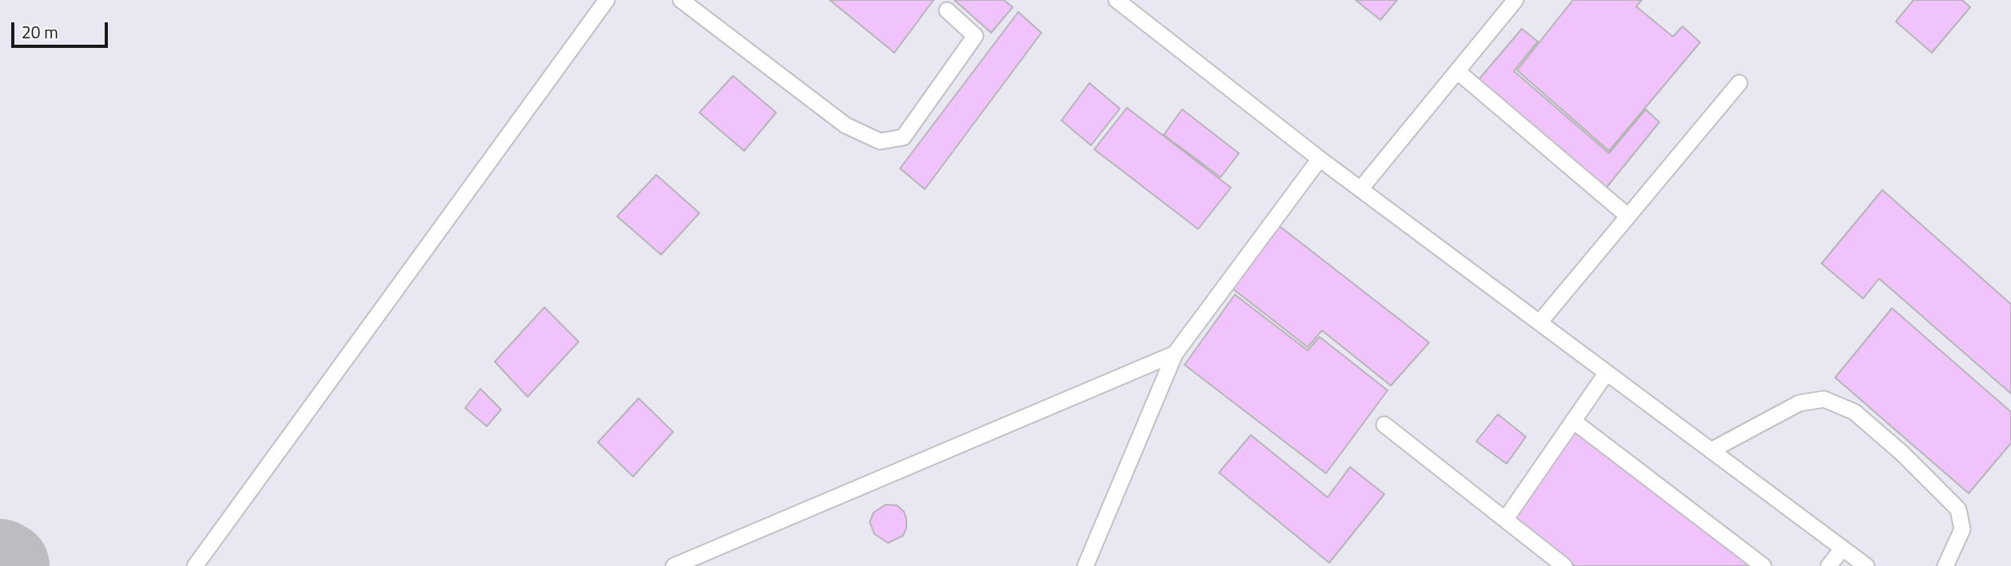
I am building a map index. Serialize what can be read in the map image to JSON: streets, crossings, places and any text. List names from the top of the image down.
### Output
{
  "scale_bar": "20 m"
}
